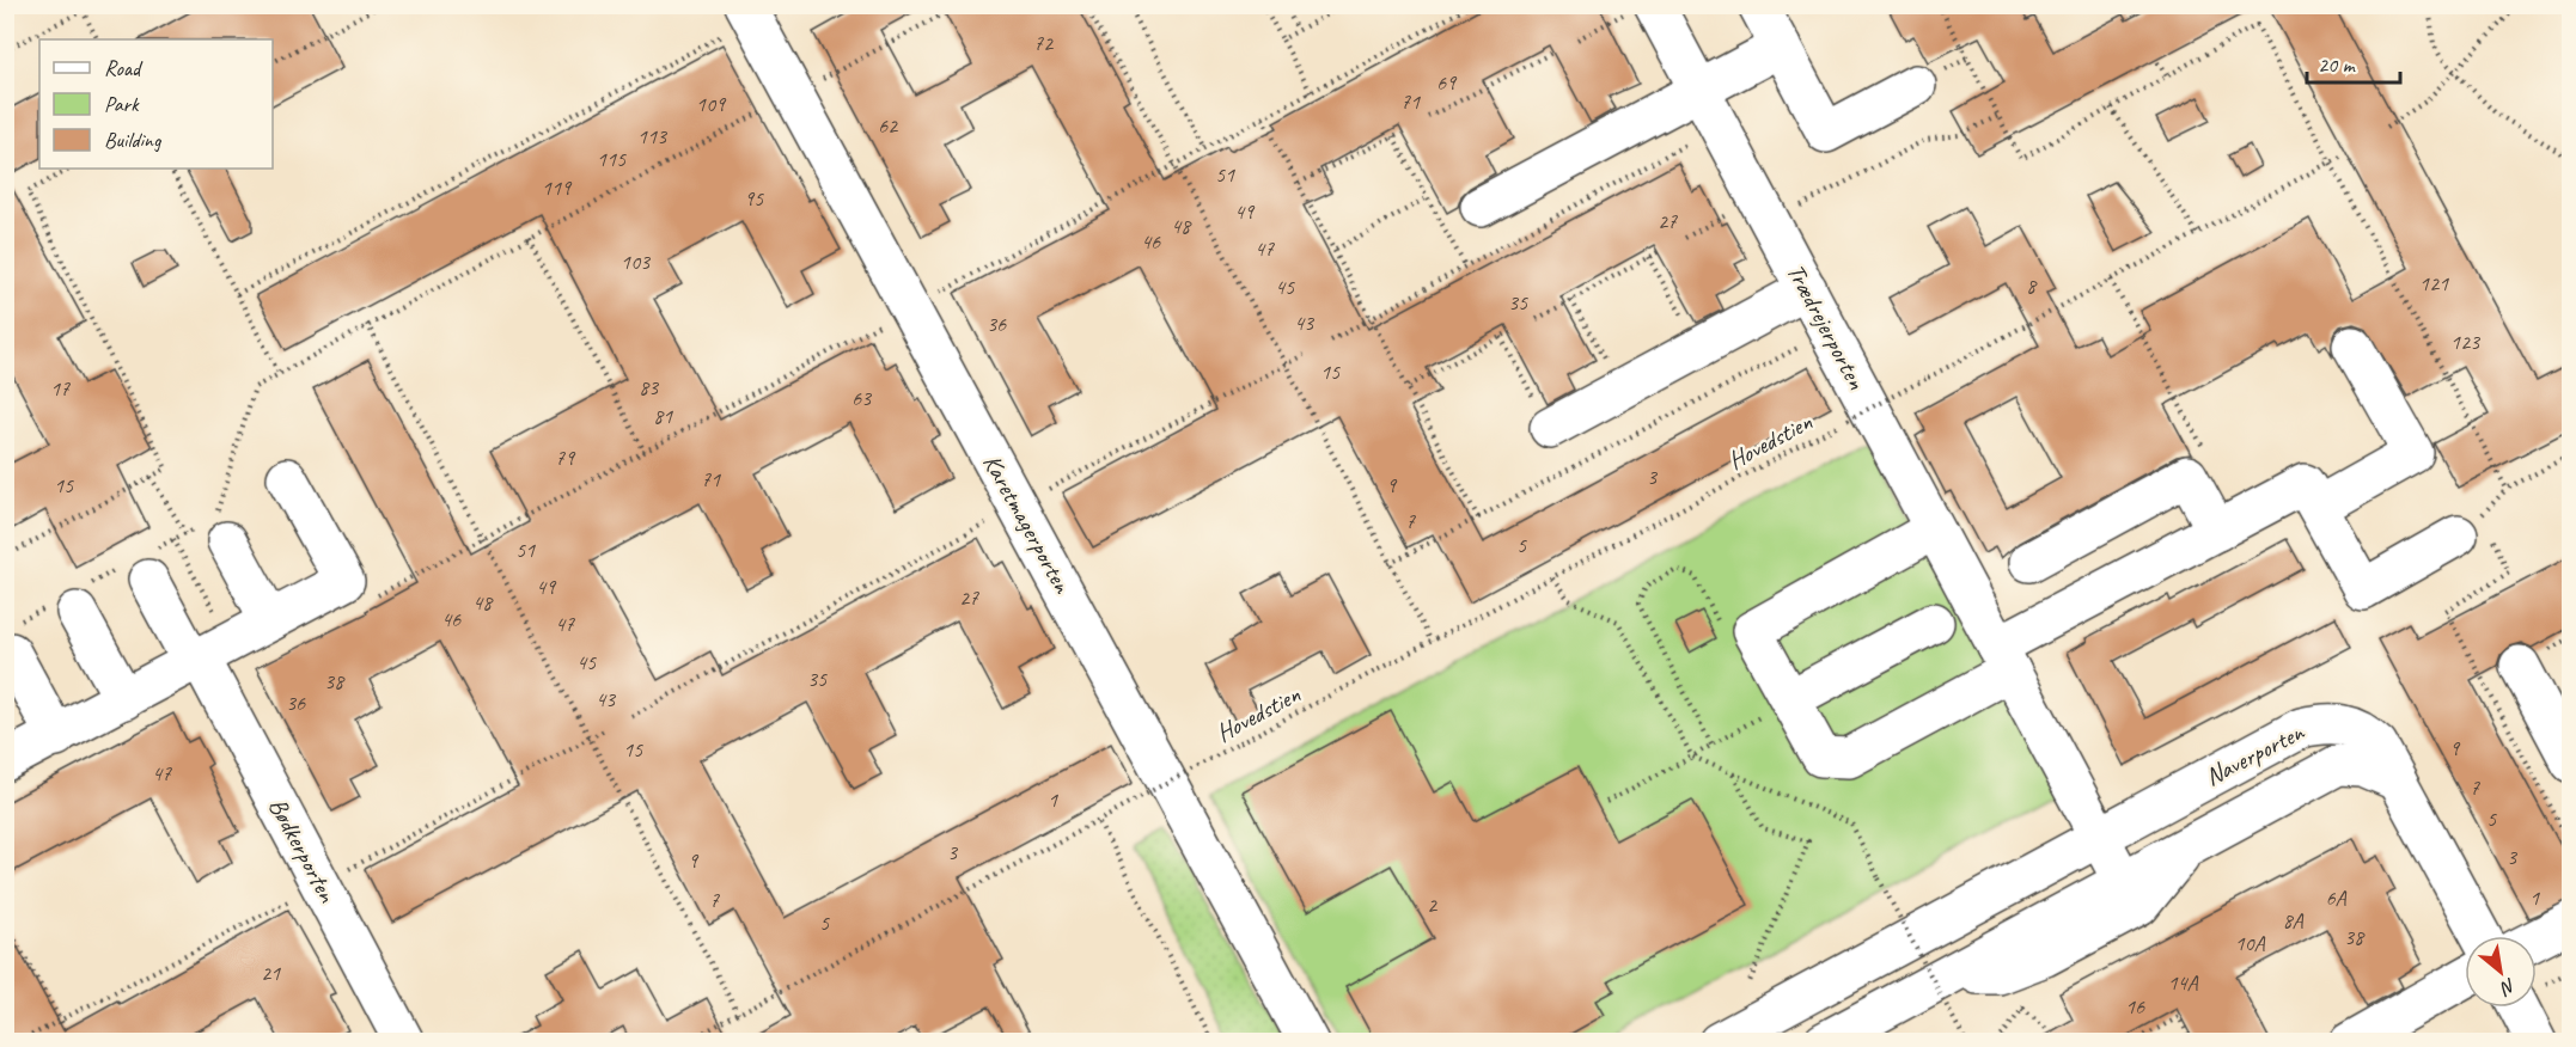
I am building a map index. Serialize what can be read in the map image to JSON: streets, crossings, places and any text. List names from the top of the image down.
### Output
{
  "streets": {
    "street": [
      "Trædrejerporten",
      "Karetmagerporten",
      "Naverporten",
      "Bødkerporten"
    ],
    "path": ["Hovedstien"]
  },
  "crossings": [
    ["Trædrejerporten", "Naverporten"]
  ],
  "house_numbers": [
    "72",
    "69",
    "71",
    "109",
    "62",
    "113",
    "115",
    "51",
    "119",
    "95",
    "49",
    "27",
    "48",
    "46",
    "47",
    "103",
    "121",
    "8",
    "45",
    "35",
    "43",
    "36",
    "123",
    "15",
    "83",
    "17",
    "63",
    "81",
    "79",
    "3",
    "71",
    "15",
    "9",
    "7",
    "5",
    "51",
    "49",
    "27",
    "48",
    "46",
    "47",
    "45",
    "35",
    "38",
    "43",
    "36",
    "9",
    "15",
    "47",
    "7",
    "1",
    "5",
    "3",
    "3",
    "9",
    "6A",
    "1",
    "7",
    "2",
    "8A",
    "5",
    "38",
    "10A",
    "21",
    "14A",
    "16"
  ],
  "legend": ["Road", "Park", "Building"],
  "scale_bar": "20 m",
  "north": "bottom right"
}
